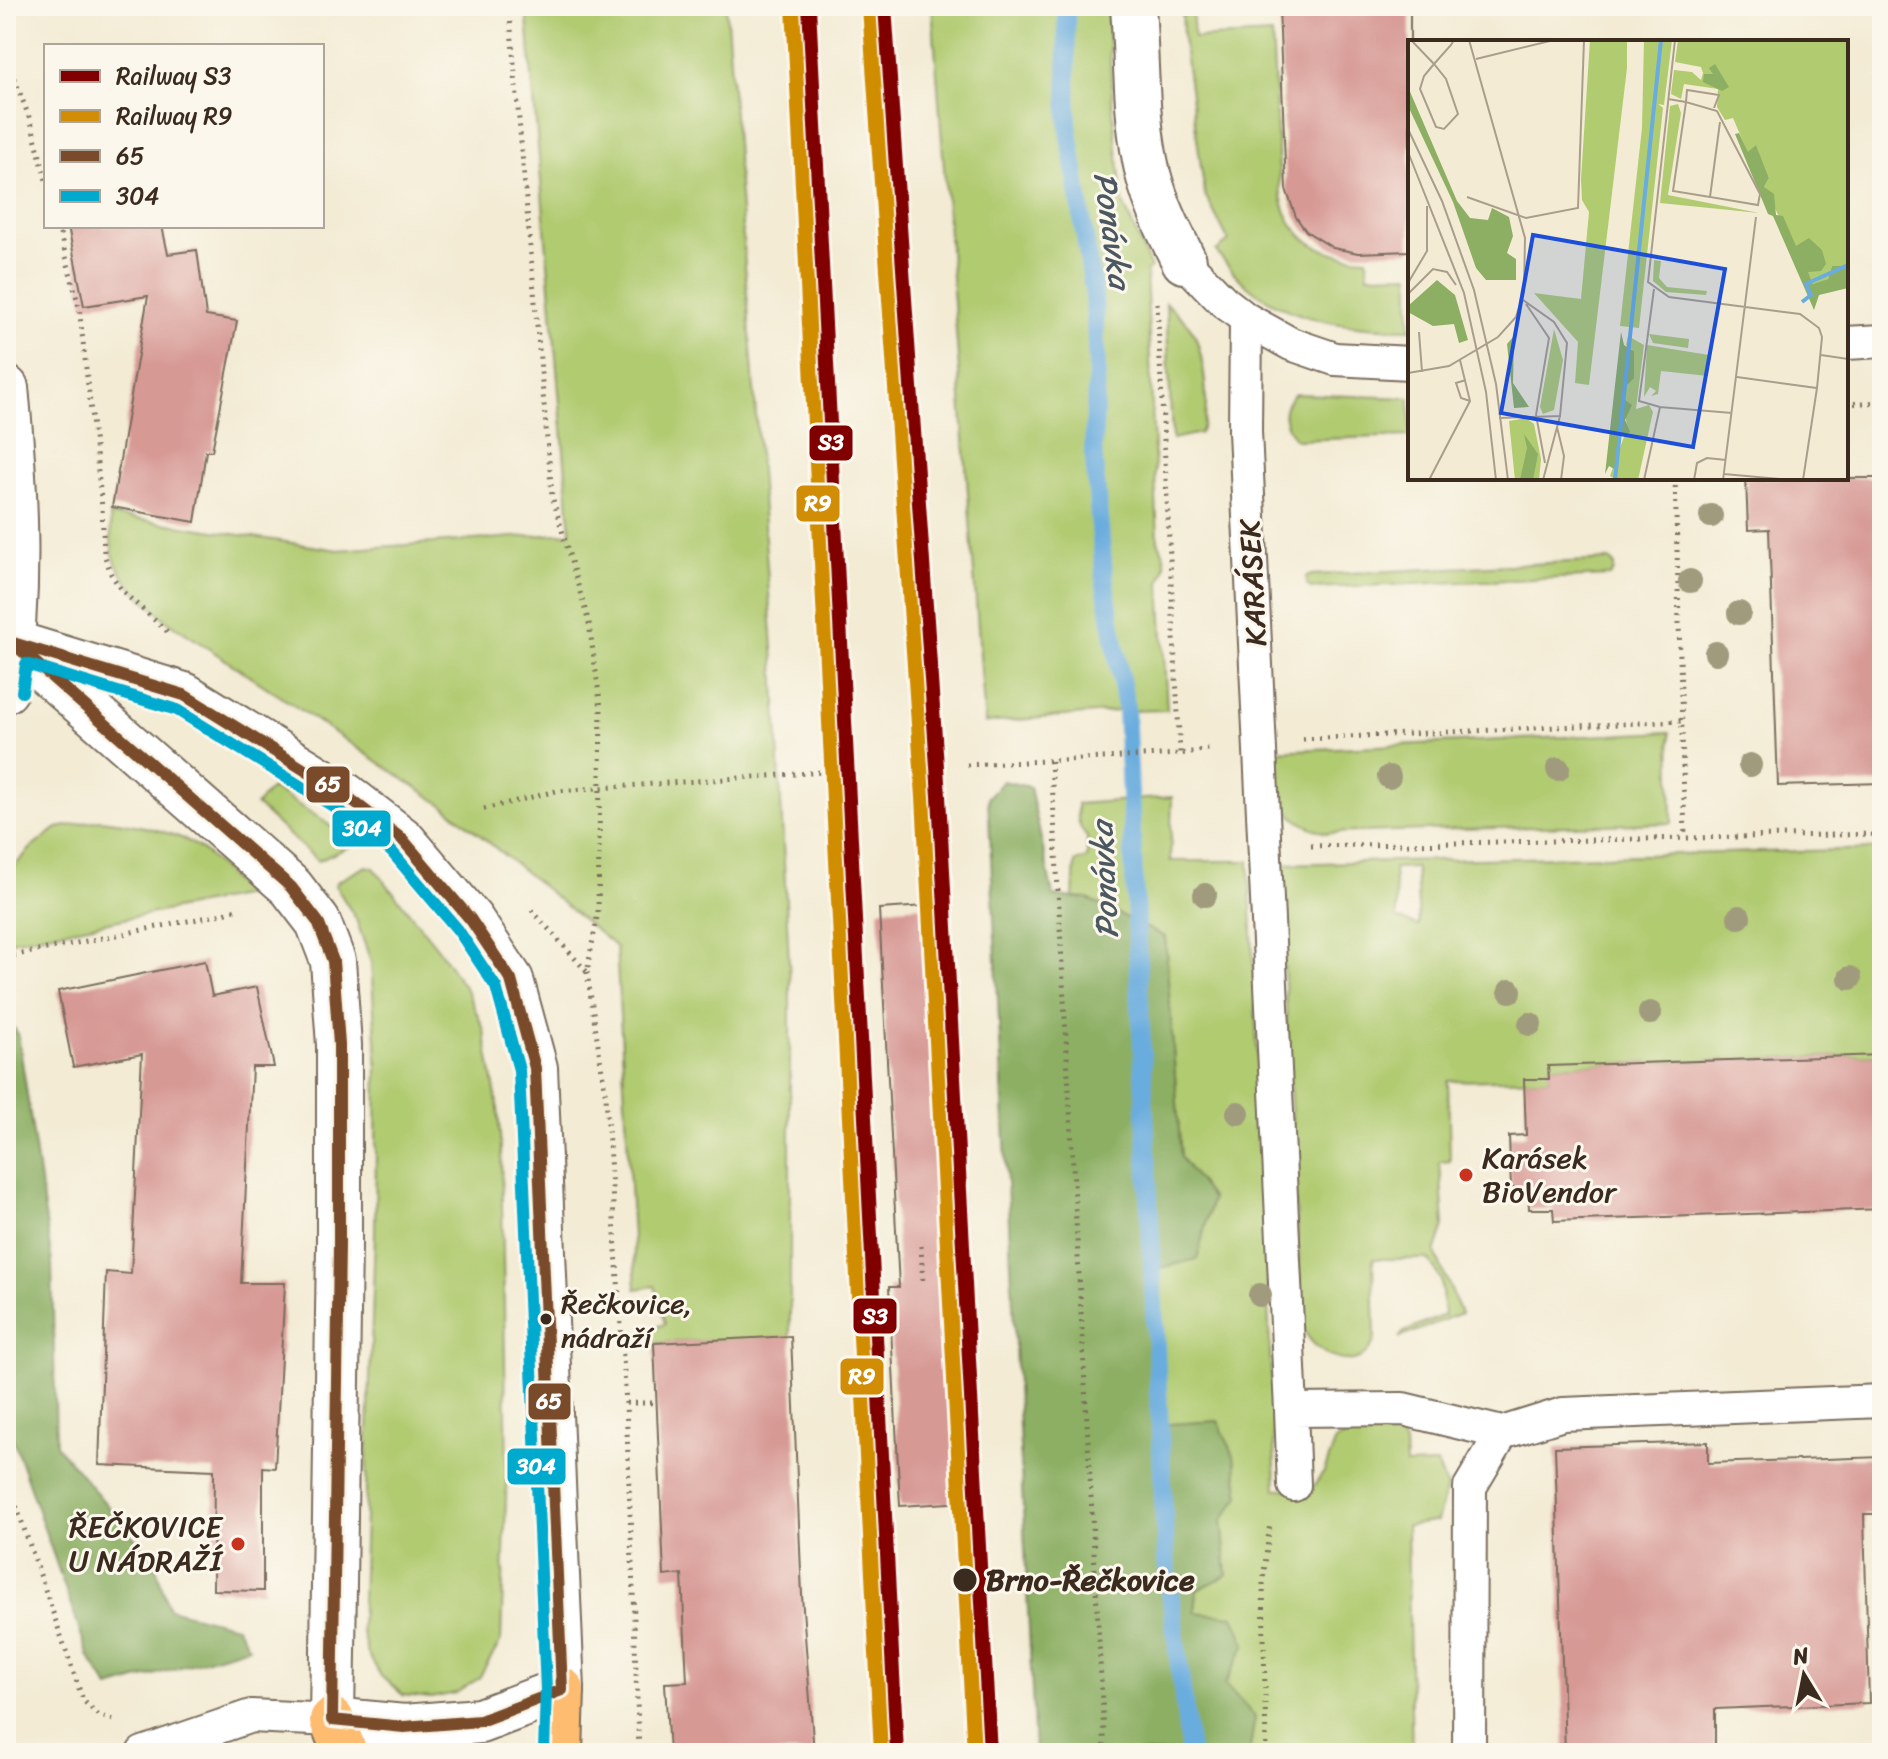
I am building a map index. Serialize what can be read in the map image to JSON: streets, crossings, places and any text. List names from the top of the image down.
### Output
{
  "streets": {
    "lane": ["KARÁSEK"]
  },
  "water": ["Ponávka"],
  "places": [
    "Karásek BioVendor",
    "Řečkovice, nádraží",
    "ŘEČKOVICE U NÁDRAŽÍ",
    "Brno-Řečkovice"
  ],
  "lines": [
    "rail line S3",
    "rail line R9",
    "transit line 65",
    "transit line 304"
  ],
  "legend": [
    "Railway S3",
    "Railway R9",
    "65",
    "304"
  ],
  "north": "top"
}
